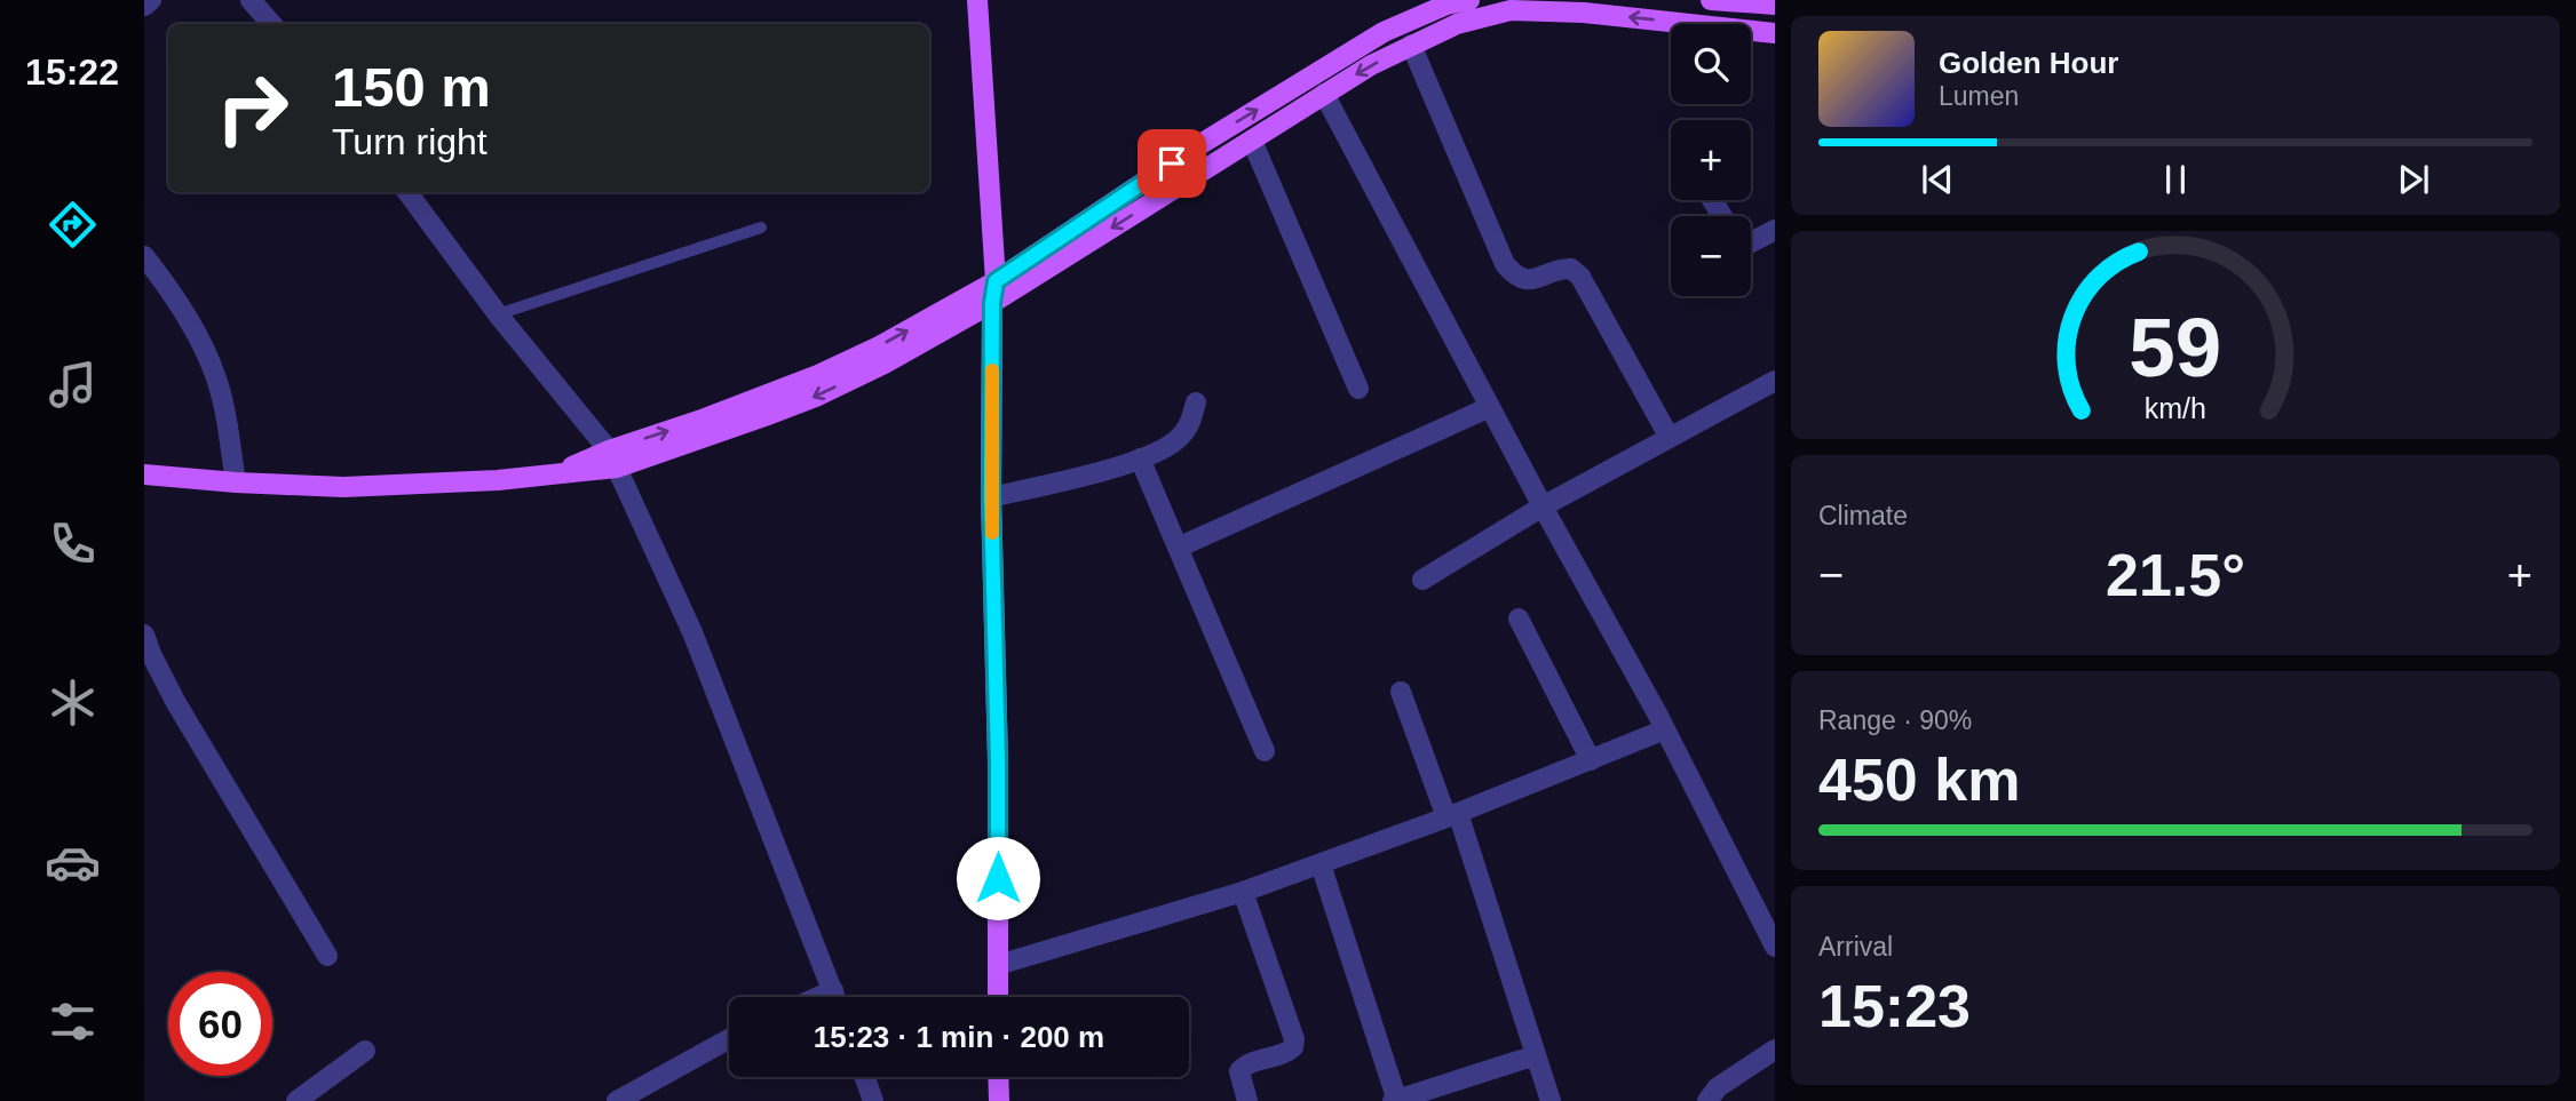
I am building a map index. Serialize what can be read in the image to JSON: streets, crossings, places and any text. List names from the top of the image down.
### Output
{
  "page": {
    "tabs": "15:22",
    "map_buttons": ["+", "−"],
    "turn": ["150 m", "Turn right"],
    "song": ["Golden Hour", "Lumen"],
    "tile": [
      "Climate",
      ["Range · 90%", "450 km"],
      ["Arrival", "15:23"]
    ],
    "heat": ["−", "21.5°", "+"],
    "limit": "60",
    "trip": "15:23 · 1 min · 200 m",
    "gauge": ["59", "km/h"]
  }
}
